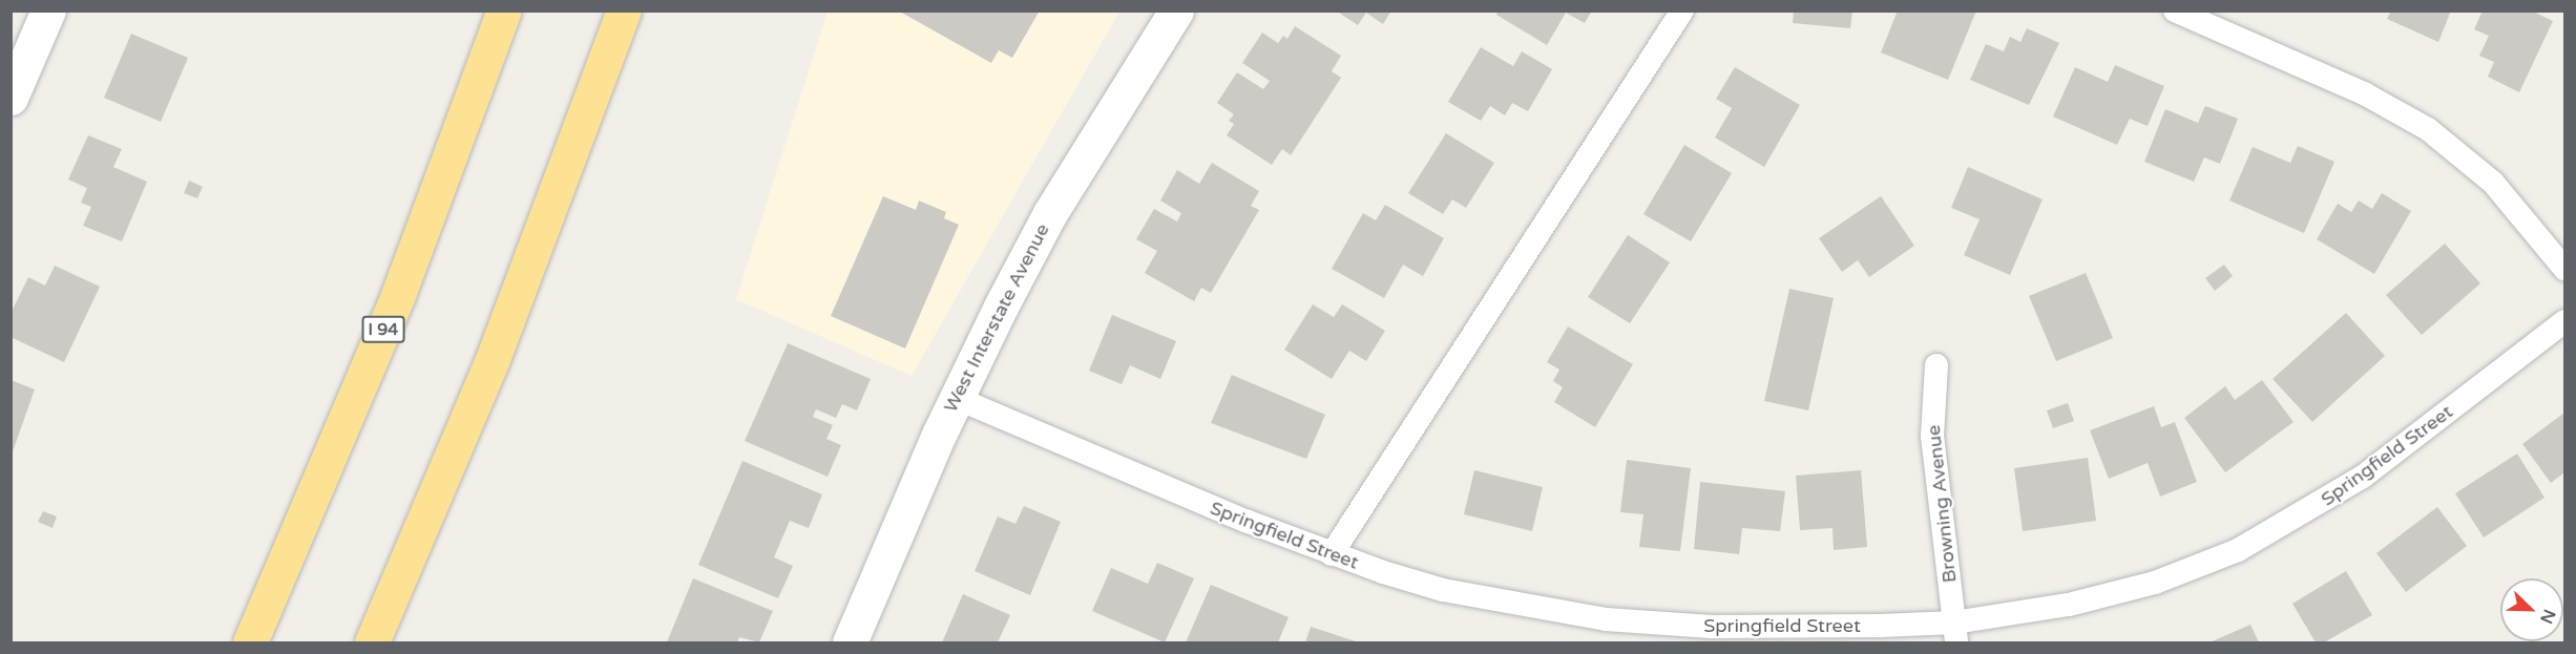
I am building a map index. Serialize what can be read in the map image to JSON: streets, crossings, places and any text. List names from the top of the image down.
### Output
{
  "streets": {
    "highway": ["I 94"],
    "street": ["West Interstate Avenue", "Springfield Street", "Browning Avenue"]
  },
  "crossings": [
    ["West Interstate Avenue", "Springfield Street"],
    ["Springfield Street", "Browning Avenue"]
  ],
  "north": "bottom right"
}
